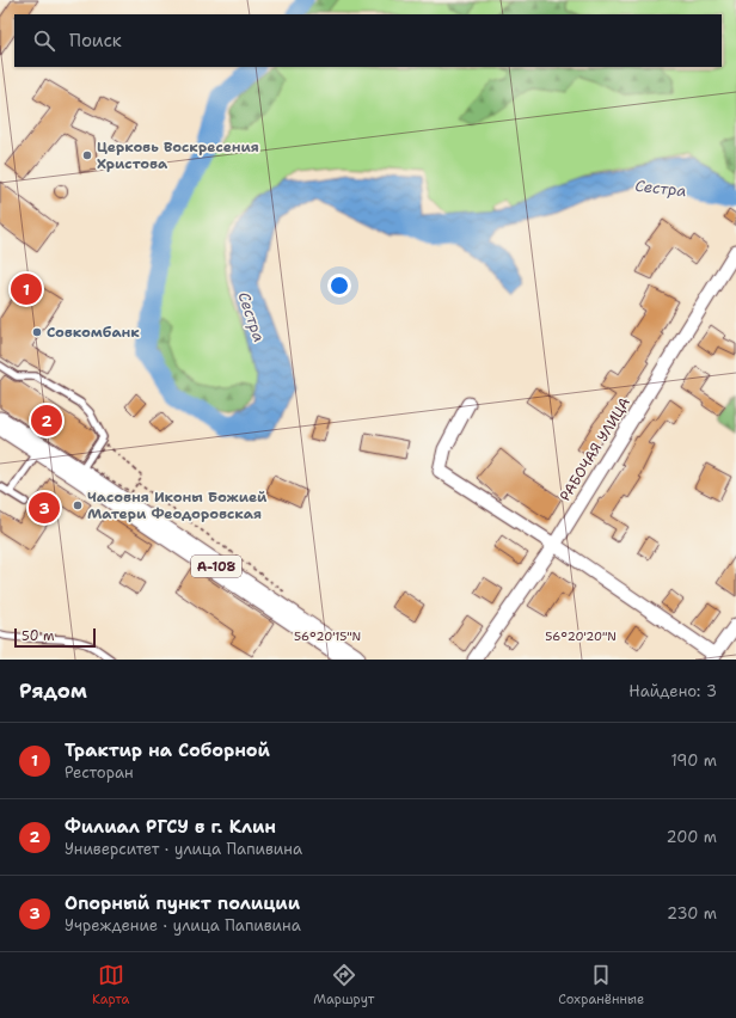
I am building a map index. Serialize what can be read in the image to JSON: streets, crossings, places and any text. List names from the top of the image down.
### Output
{
  "streets": {
    "highway": ["А-108"],
    "street": ["РАБОЧАЯ УЛИЦА"]
  },
  "water": ["Сестра"],
  "places": ["Церковь Воскресения Христова", "Совкомбанк", "Часовня Иконы Божией Матери Феодоровская"],
  "scale_bar": "50 m",
  "page": {
    "search": "Поиск",
    "pins": ["1", "2", "3"],
    "scale": "50 m",
    "heading": ["Рядом", "Найдено: 3"],
    "list": [
      {
        "mark": "1",
        "name": "Трактир на Соборной",
        "note": "Ресторан",
        "value": "190 m"
      },
      {
        "mark": "2",
        "name": "Филиал РГСУ в г. Клин",
        "note": "Университет · улица Папивина",
        "value": "200 m"
      },
      {
        "mark": "3",
        "name": "Опорный пункт полиции",
        "note": "Учреждение · улица Папивина",
        "value": "230 m"
      }
    ],
    "nav": ["Карта", "Маршрут", "Сохранённые"]
  },
  "coordinates": ["56°20'15\"N", "56°20'20\"N"]
}
